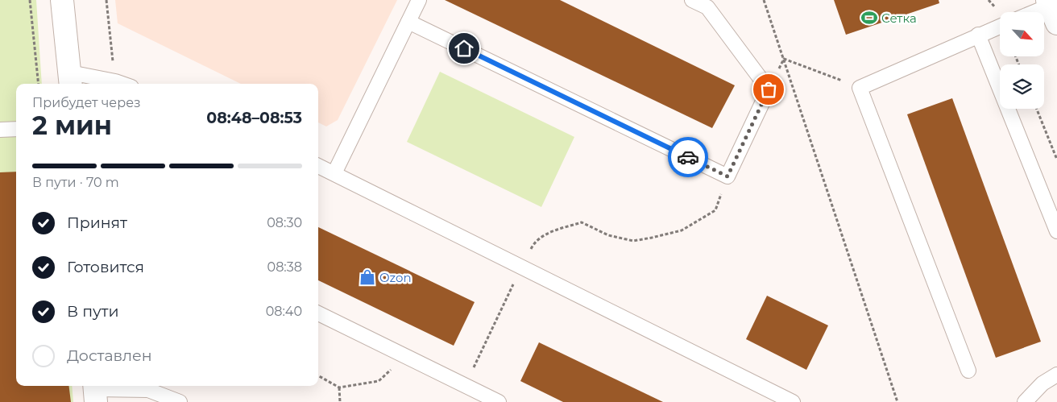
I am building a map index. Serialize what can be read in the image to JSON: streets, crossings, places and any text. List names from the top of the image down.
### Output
{
  "places": {
    "sports": ["Сетка"],
    "shop": ["Ozon"]
  },
  "north": "bottom right",
  "page": {
    "heading": ["2 мин", "Прибудет через", "08:48–08:53"],
    "bar": "В пути · 70 m",
    "list": [
      ["Принят", "08:30"],
      ["Готовится", "08:38"],
      ["В пути", "08:40"],
      "Доставлен"
    ]
  }
}
